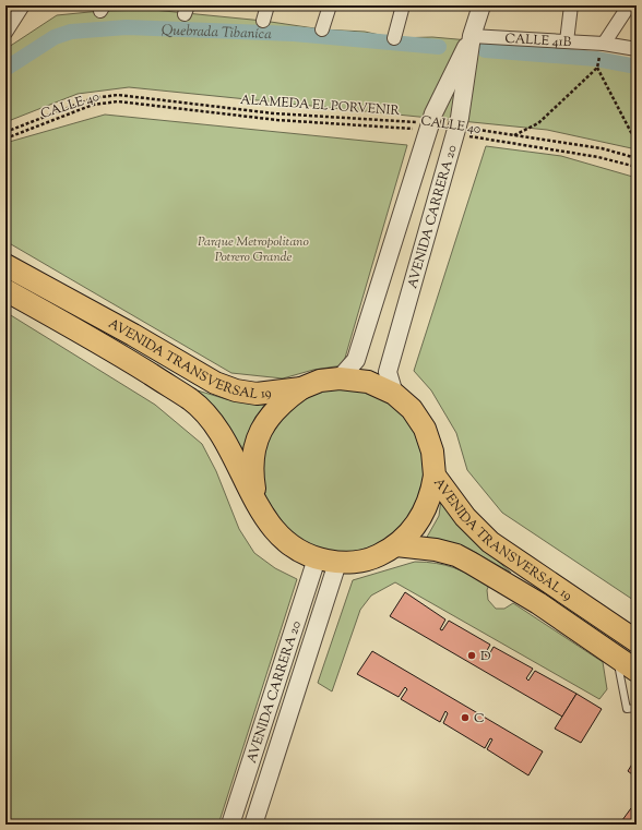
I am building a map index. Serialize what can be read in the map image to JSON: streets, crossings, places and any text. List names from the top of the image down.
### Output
{
  "streets": {
    "main road": ["AVENIDA TRANSVERSAL 19"],
    "street": ["CALLE 41B", "AVENIDA CARRERA 20"],
    "path": ["CALLE 40", "ALAMEDA EL PORVENIR"]
  },
  "crossings": [
    ["CALLE 41B", "AVENIDA CARRERA 20"],
    ["CALLE 40", "ALAMEDA EL PORVENIR"],
    ["CALLE 40", "AVENIDA CARRERA 20"],
    ["ALAMEDA EL PORVENIR", "AVENIDA CARRERA 20"],
    ["AVENIDA CARRERA 20", "AVENIDA TRANSVERSAL 19"]
  ],
  "water": ["Quebrada Tibaníca"],
  "parks": ["Parque Metropolitano Potrero Grande"],
  "places": ["D", "C"]
}
